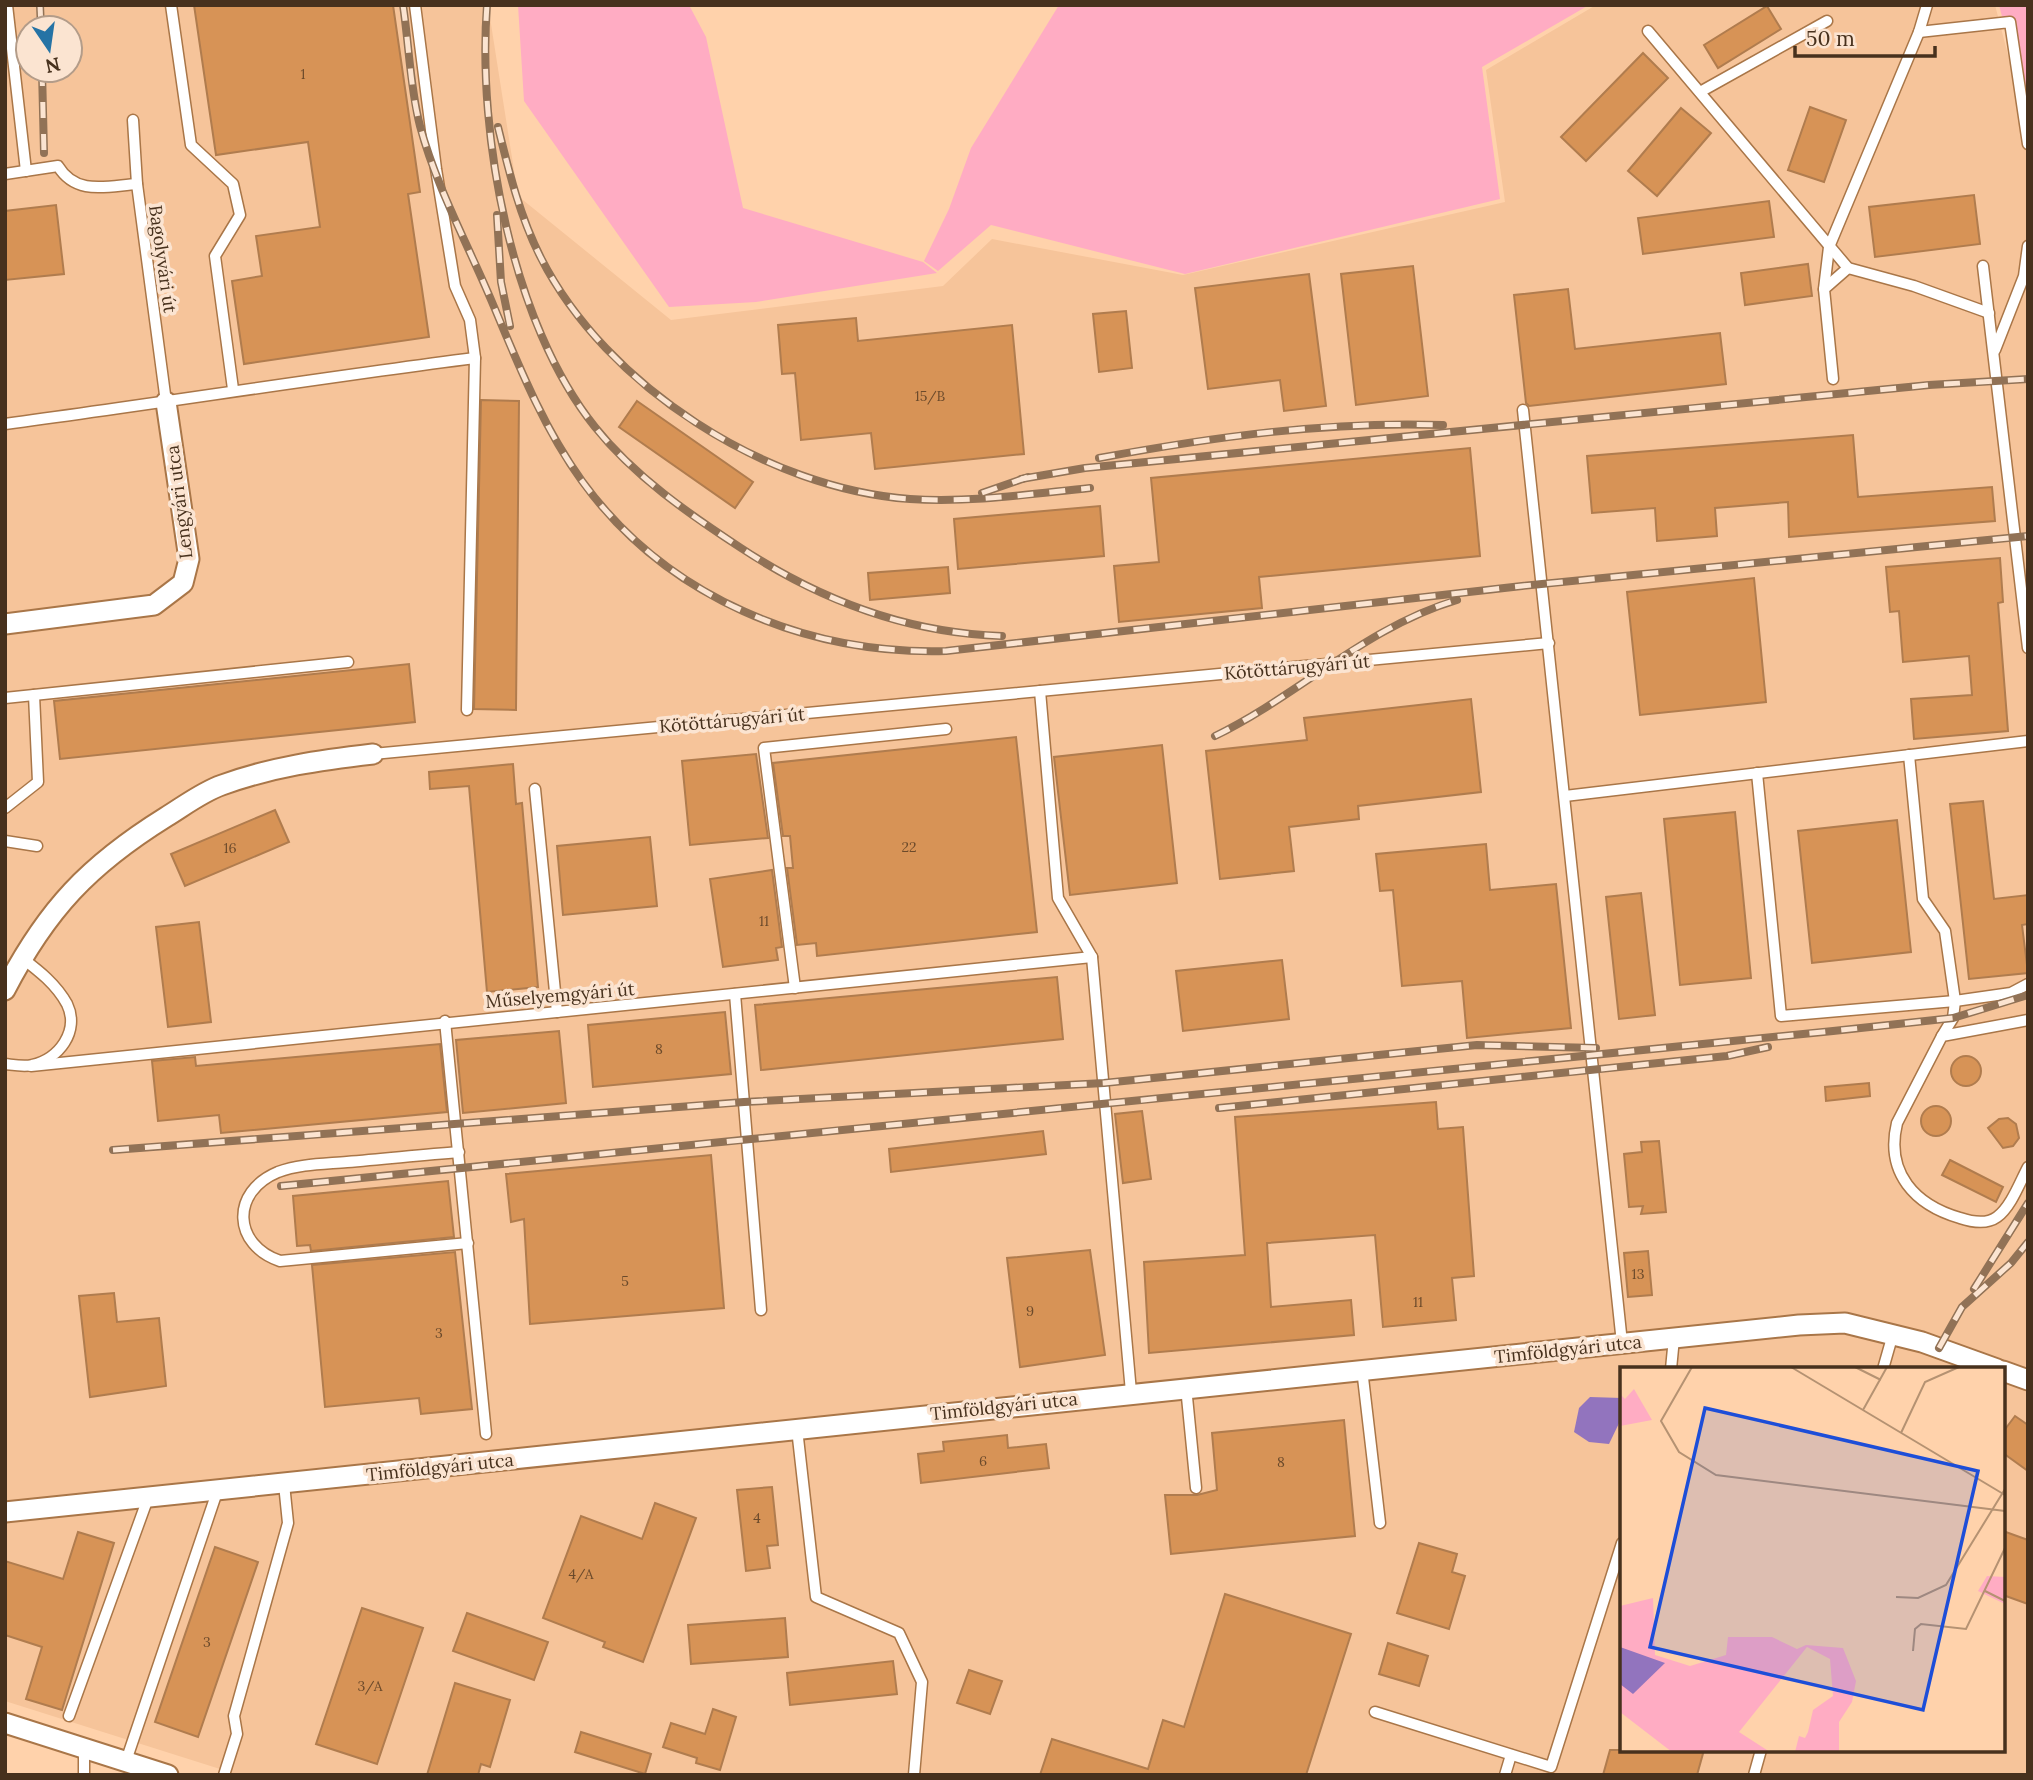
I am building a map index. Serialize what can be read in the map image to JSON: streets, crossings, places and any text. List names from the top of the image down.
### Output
{
  "streets": {
    "street": ["Lengyári utca", "Kötöttárugyári út", "Timföldgyári utca"],
    "lane": ["Bagolyvári út", "Műselyemgyári út"]
  },
  "crossings": [
    ["Bagolyvári út", "Lengyári utca"]
  ],
  "house_numbers": [
    "1",
    "15/B",
    "22",
    "16",
    "11",
    "8",
    "13",
    "5",
    "11",
    "9",
    "3",
    "6",
    "8",
    "4",
    "4/A",
    "3",
    "3/A"
  ],
  "scale_bar": "50 m",
  "north": "bottom"
}
